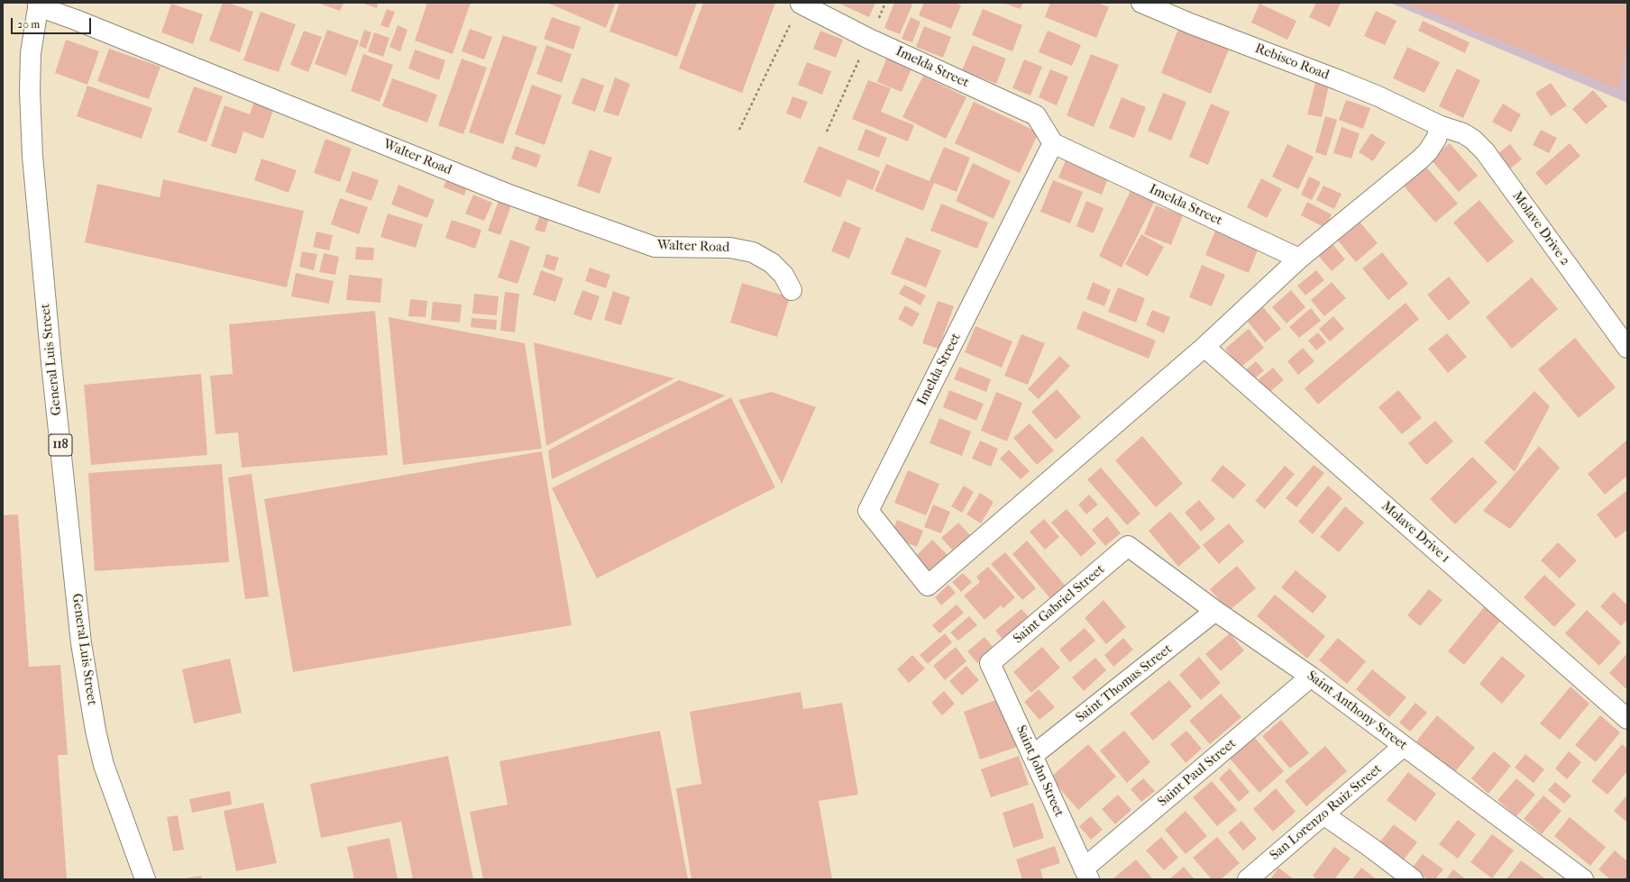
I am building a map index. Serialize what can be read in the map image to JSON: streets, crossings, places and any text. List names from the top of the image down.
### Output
{
  "streets": {
    "street": [
      "Rebisco Road",
      "Imelda Street",
      "Walter Road",
      "Molave Drive 2",
      "General Luis Street",
      "118",
      "Molave Drive 1",
      "Saint Gabriel Street",
      "Saint Thomas Street",
      "Saint Anthony Street",
      "Saint John Street",
      "Saint Paul Street",
      "San Lorenzo Ruiz Street"
    ]
  },
  "crossings": [
    ["Rebisco Road", "Molave Drive 2"],
    ["Imelda Street", "Molave Drive 1"],
    ["Walter Road", "General Luis Street"],
    ["Saint Gabriel Street", "Saint Anthony Street"],
    ["Saint Gabriel Street", "Saint John Street"],
    ["Saint Thomas Street", "Saint Anthony Street"],
    ["Saint Thomas Street", "Saint John Street"],
    ["Saint Anthony Street", "Saint Paul Street"],
    ["Saint Anthony Street", "San Lorenzo Ruiz Street"],
    ["Saint John Street", "Saint Paul Street"]
  ],
  "scale_bar": "20 m"
}
